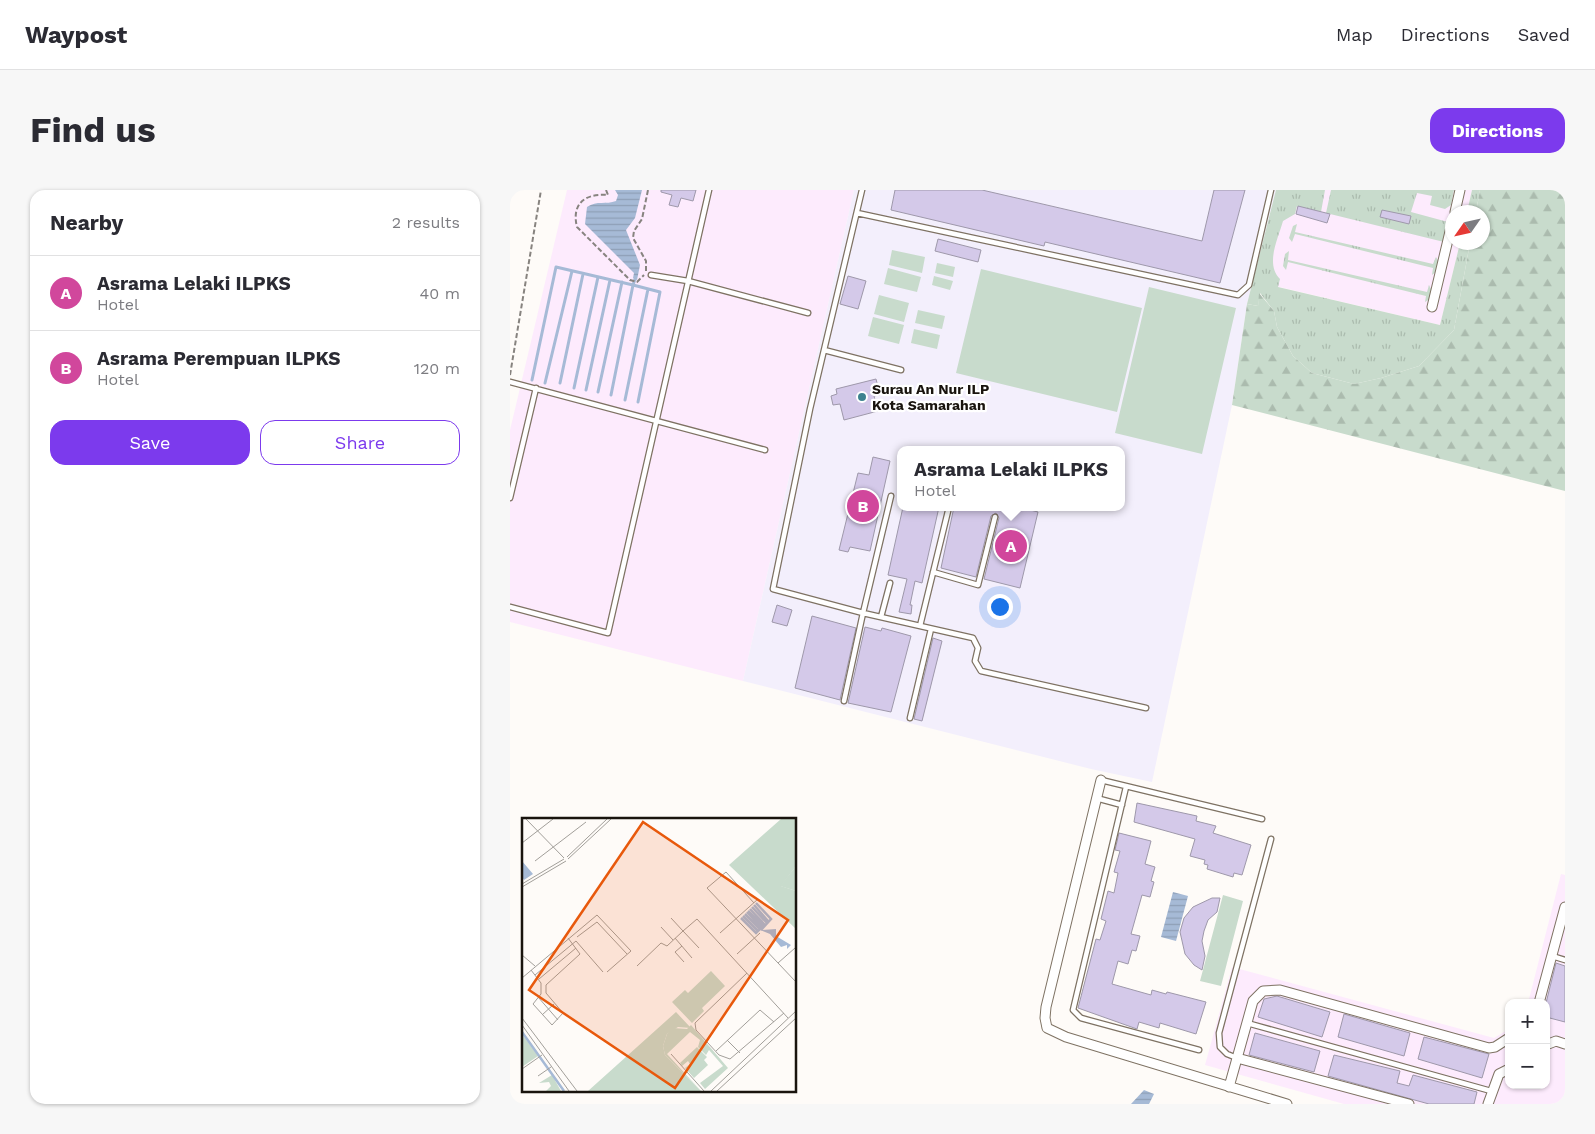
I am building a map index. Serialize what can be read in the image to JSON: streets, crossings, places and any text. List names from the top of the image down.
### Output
{
  "places": ["Surau An Nur ILP Kota Samarahan"],
  "north": "bottom left",
  "page": {
    "header": "Waypost",
    "nav": ["Map", "Directions", "Saved"],
    "buttons": [
      "Directions",
      ["Save", "Share"]
    ],
    "title": "Find us",
    "heading": ["Nearby", "2 results"],
    "list": [
      {
        "mark": "A",
        "name": "Asrama Lelaki ILPKS",
        "note": "Hotel",
        "value": "40 m"
      },
      {
        "mark": "B",
        "name": "Asrama Perempuan ILPKS",
        "note": "Hotel",
        "value": "120 m"
      }
    ],
    "popup": ["Asrama Lelaki ILPKS", "Hotel"],
    "pins": ["B", "A"],
    "map_buttons": ["+", "−"]
  }
}
